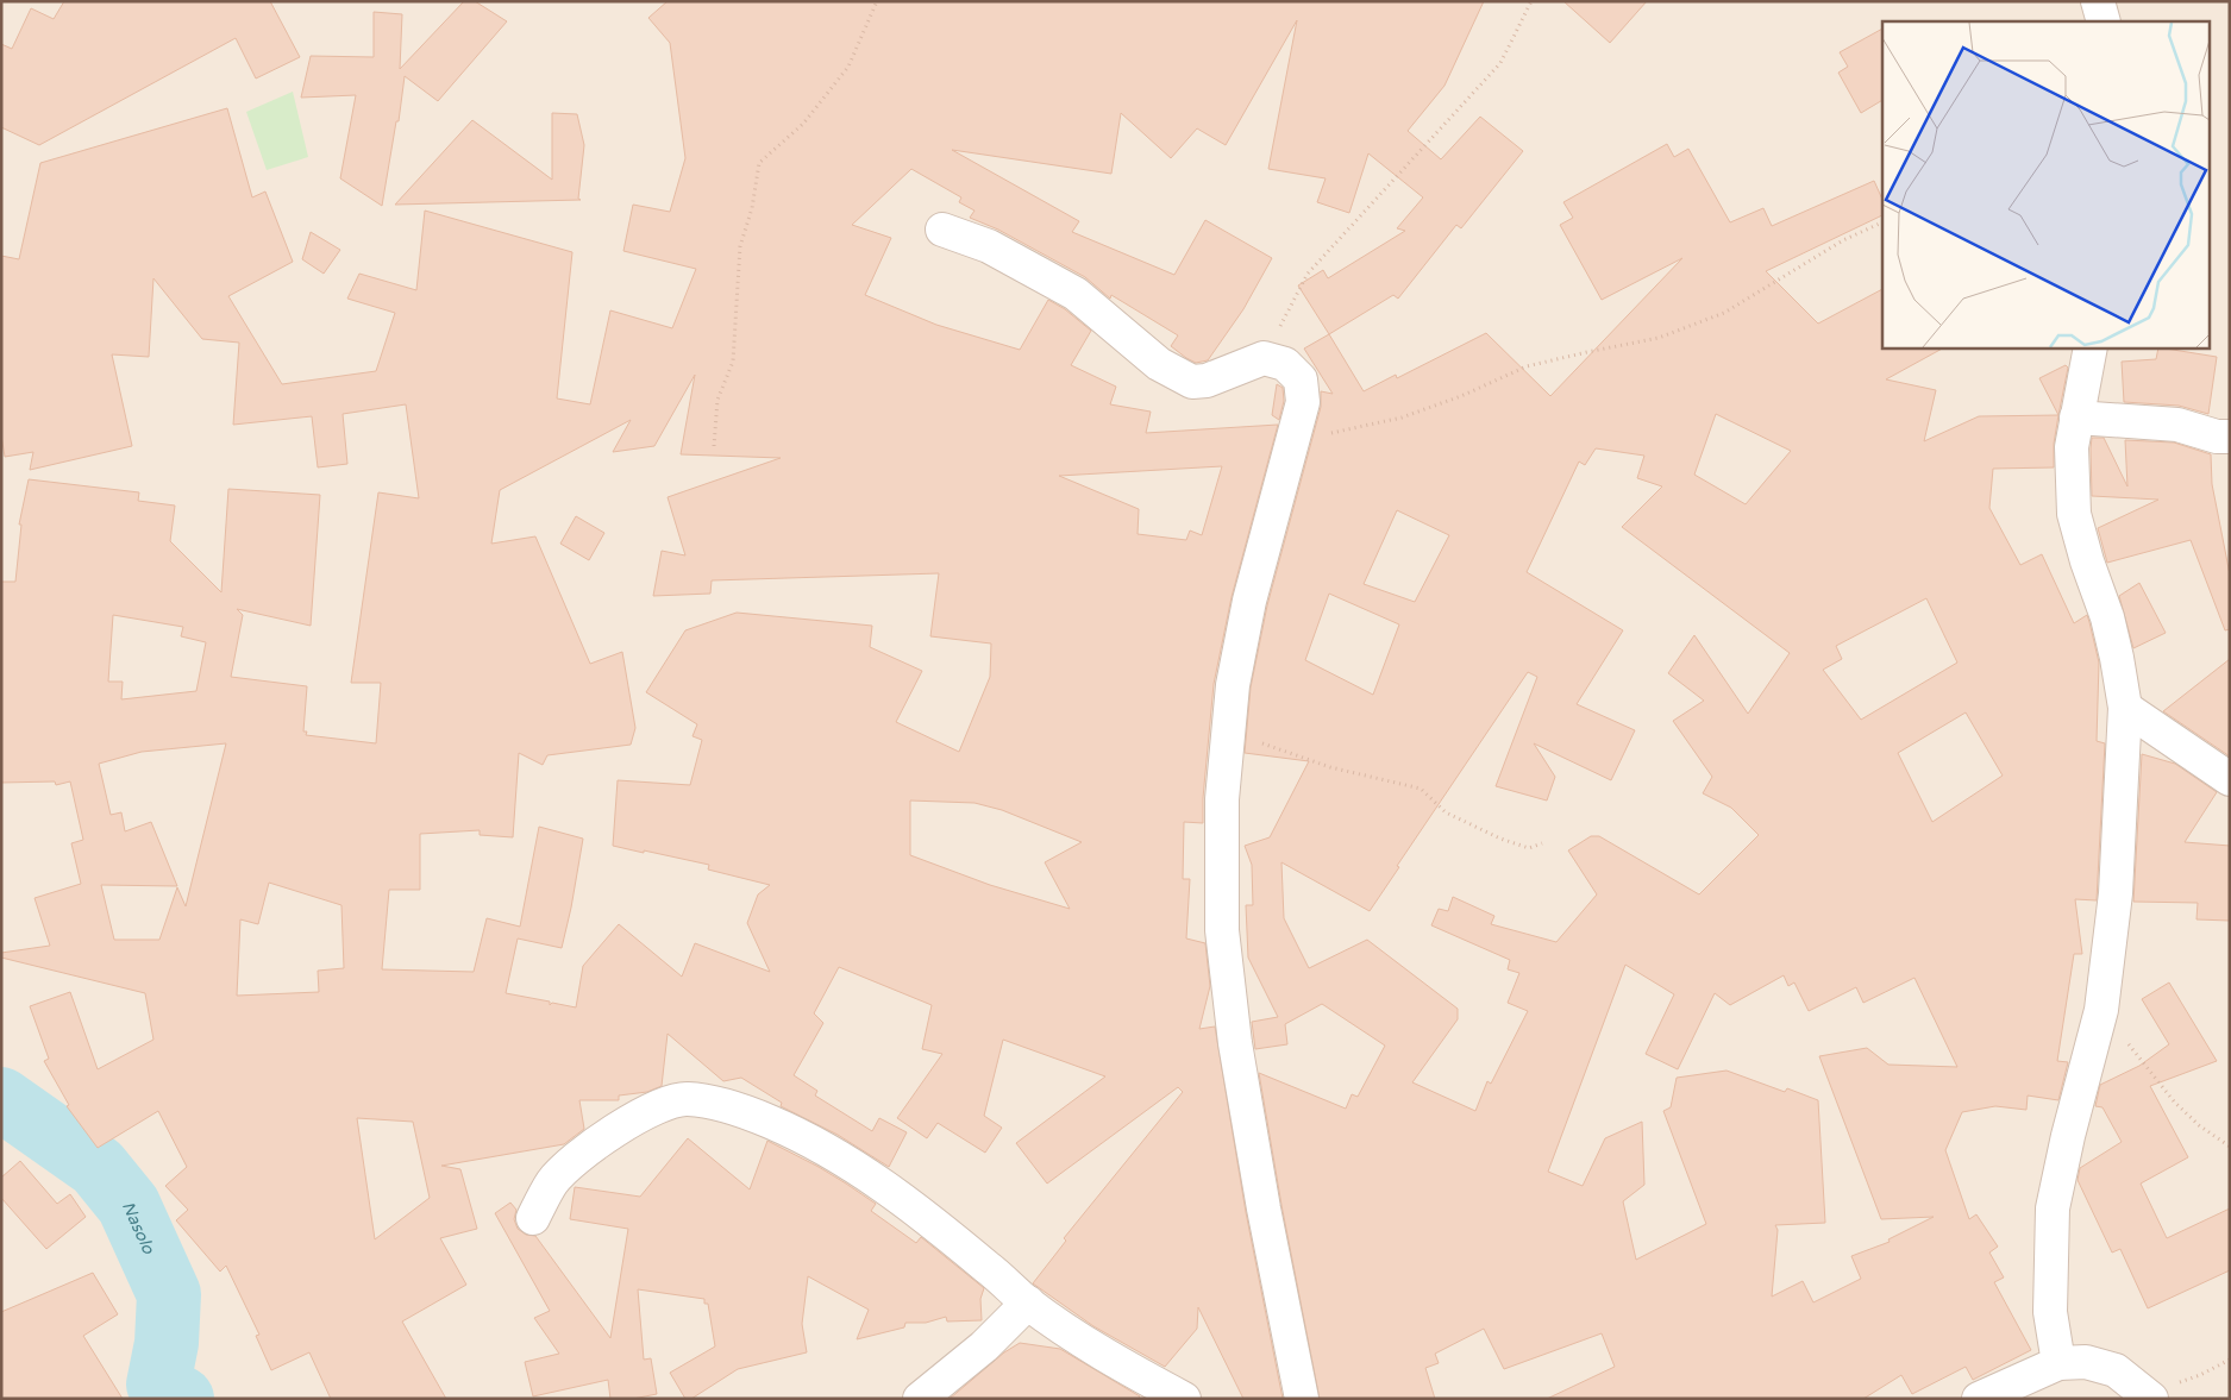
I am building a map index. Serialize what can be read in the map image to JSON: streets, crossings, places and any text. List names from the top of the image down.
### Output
{
  "water": ["Nasolo"]
}
